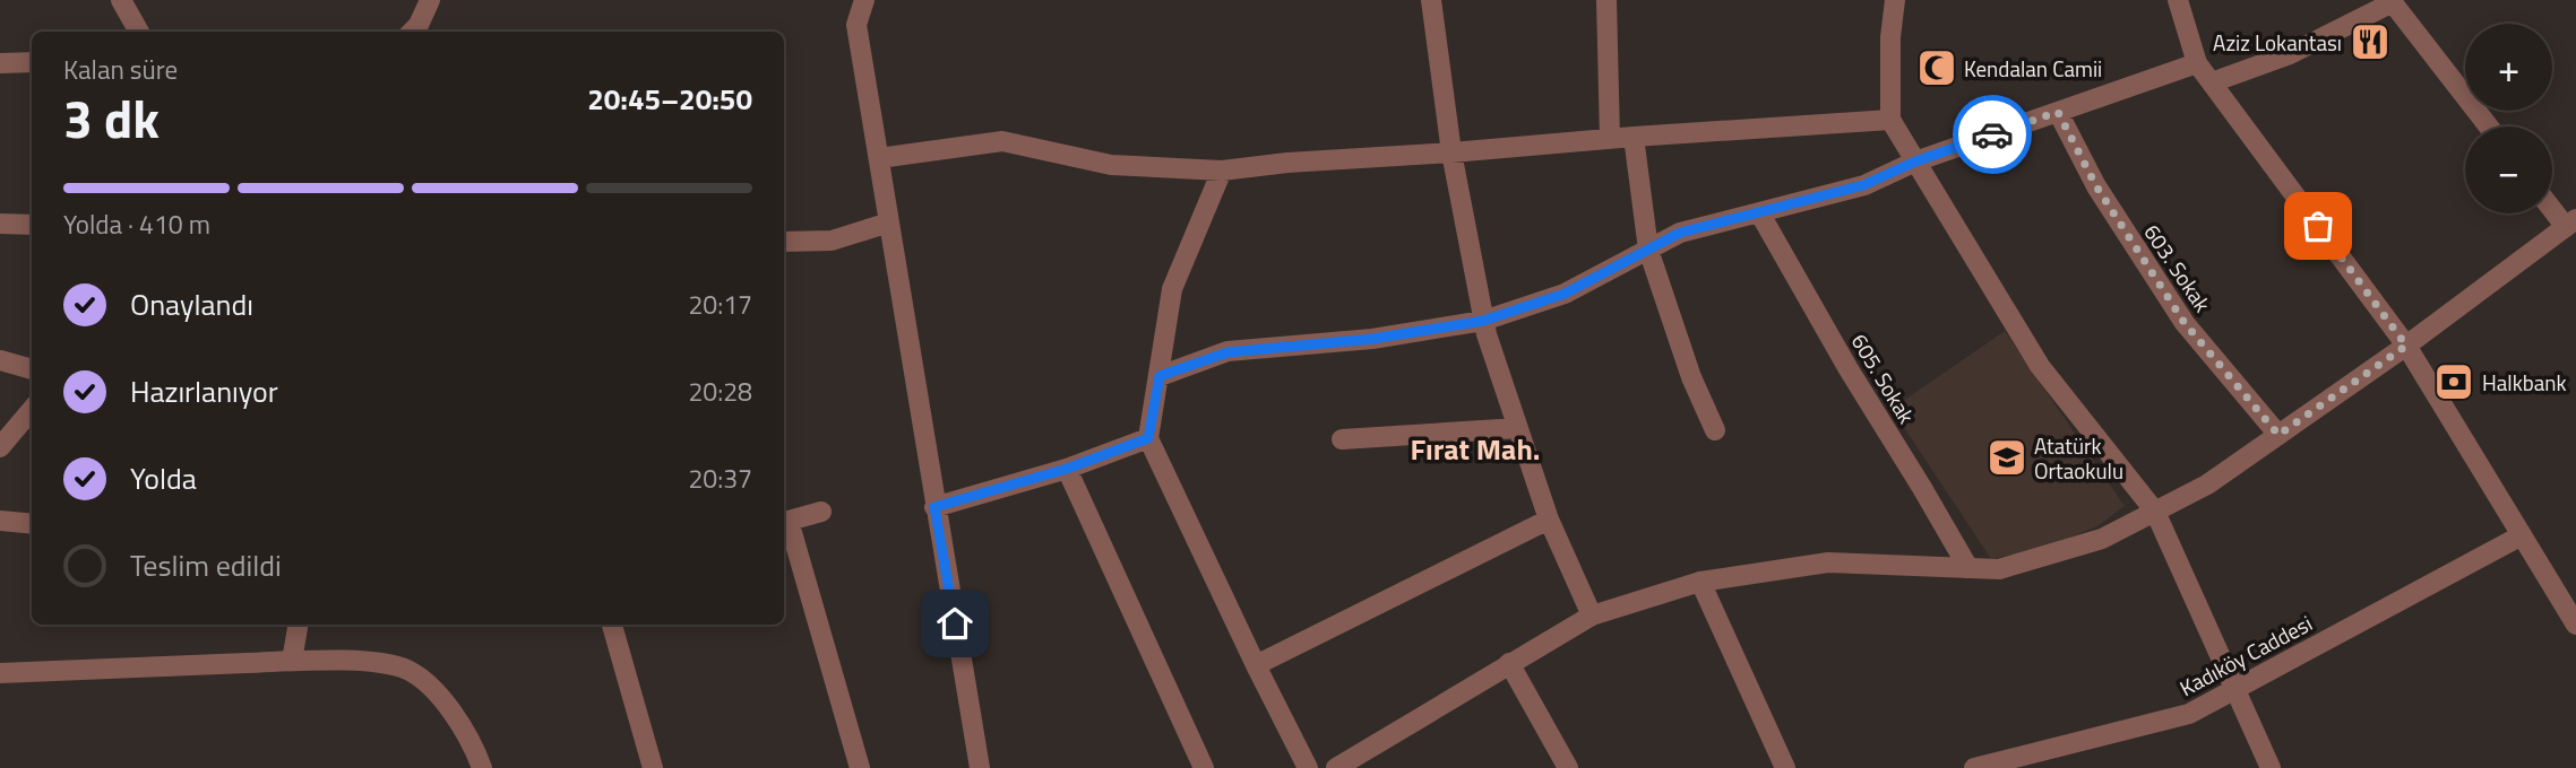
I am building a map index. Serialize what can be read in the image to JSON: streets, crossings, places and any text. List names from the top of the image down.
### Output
{
  "streets": {
    "street": ["603. Sokak", "605. Sokak", "Kadıköy Caddesi"]
  },
  "districts": ["Fırat Mah."],
  "places": {
    "restaurant": ["Aziz Lokantası"],
    "mosque": ["Kendalan Camii"],
    "bank": ["Halkbank"],
    "school or university": ["Atatürk Ortaokulu"]
  },
  "page": {
    "map_buttons": ["+", "−"],
    "heading": ["3 dk", "Kalan süre", "20:45–20:50"],
    "bar": "Yolda · 410 m",
    "list": [
      ["Onaylandı", "20:17"],
      ["Hazırlanıyor", "20:28"],
      ["Yolda", "20:37"],
      "Teslim edildi"
    ]
  }
}
